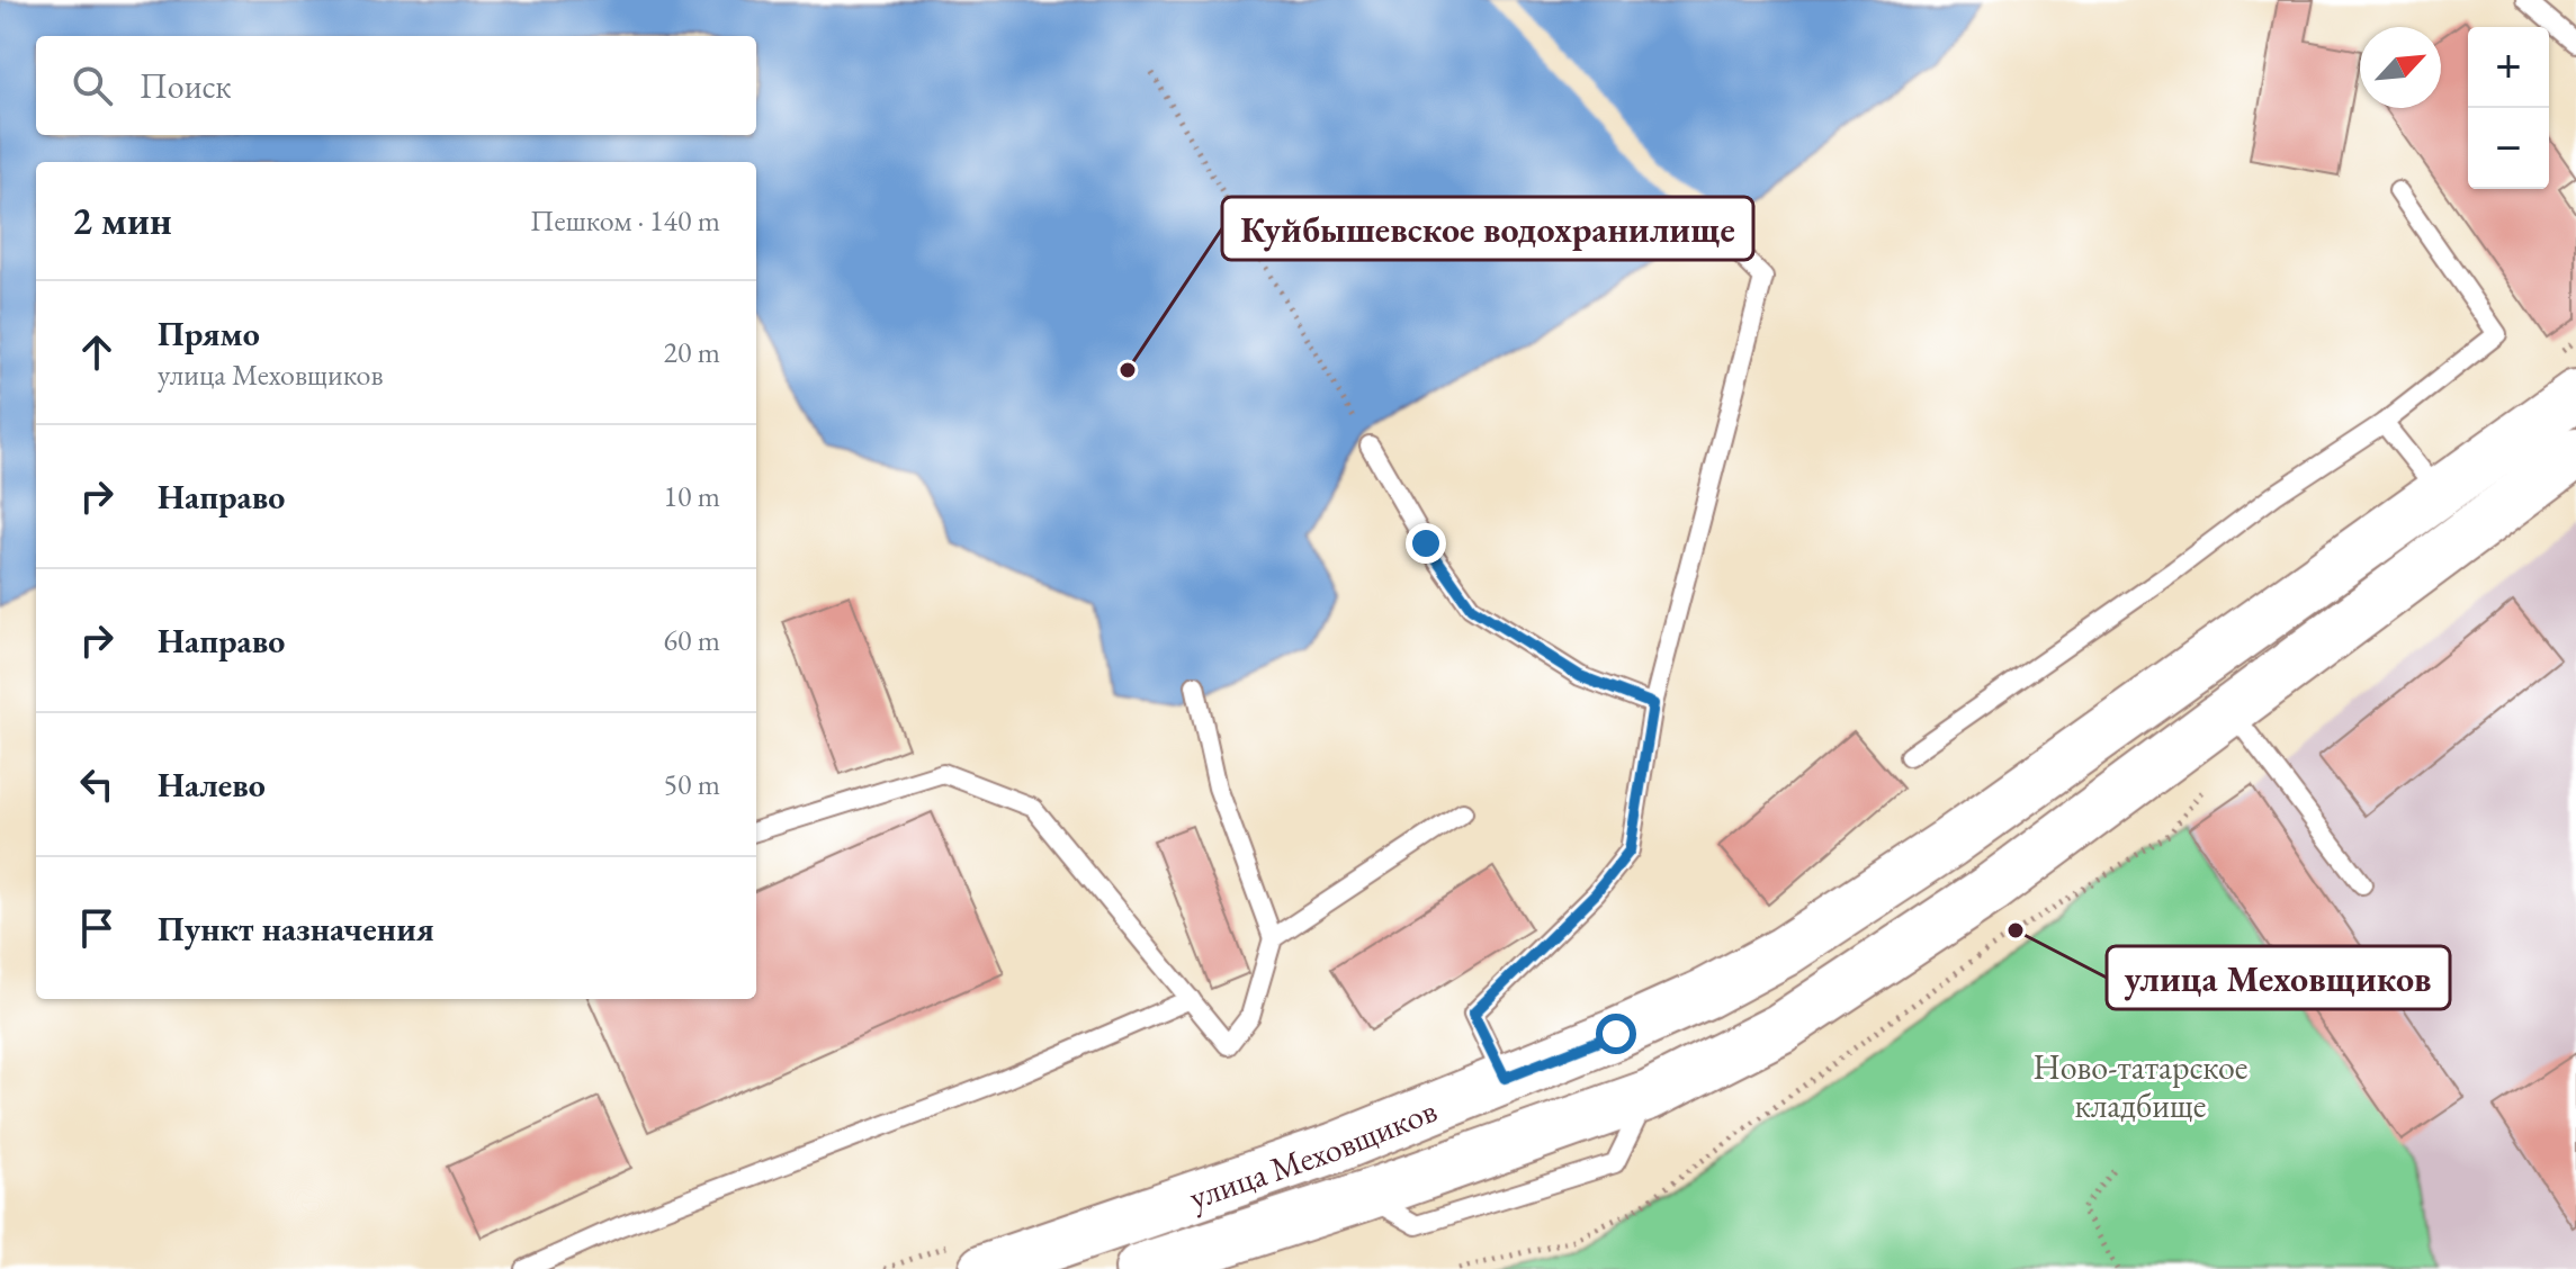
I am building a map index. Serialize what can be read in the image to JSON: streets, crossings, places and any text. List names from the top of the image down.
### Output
{
  "streets": {
    "main road": ["улица Меховщиков"]
  },
  "parks": ["Ново-татарское кладбище"],
  "places": ["Куйбышевское водохранилище", "улица Меховщиков"],
  "north": "top right",
  "page": {
    "map_buttons": ["+", "−"],
    "search": "Поиск",
    "heading": ["2 мин", "Пешком · 140 m"],
    "list": [
      ["Прямо", "улица Меховщиков", "20 m"],
      ["Направо", "10 m"],
      ["Направо", "60 m"],
      ["Налево", "50 m"],
      "Пункт назначения"
    ]
  }
}
